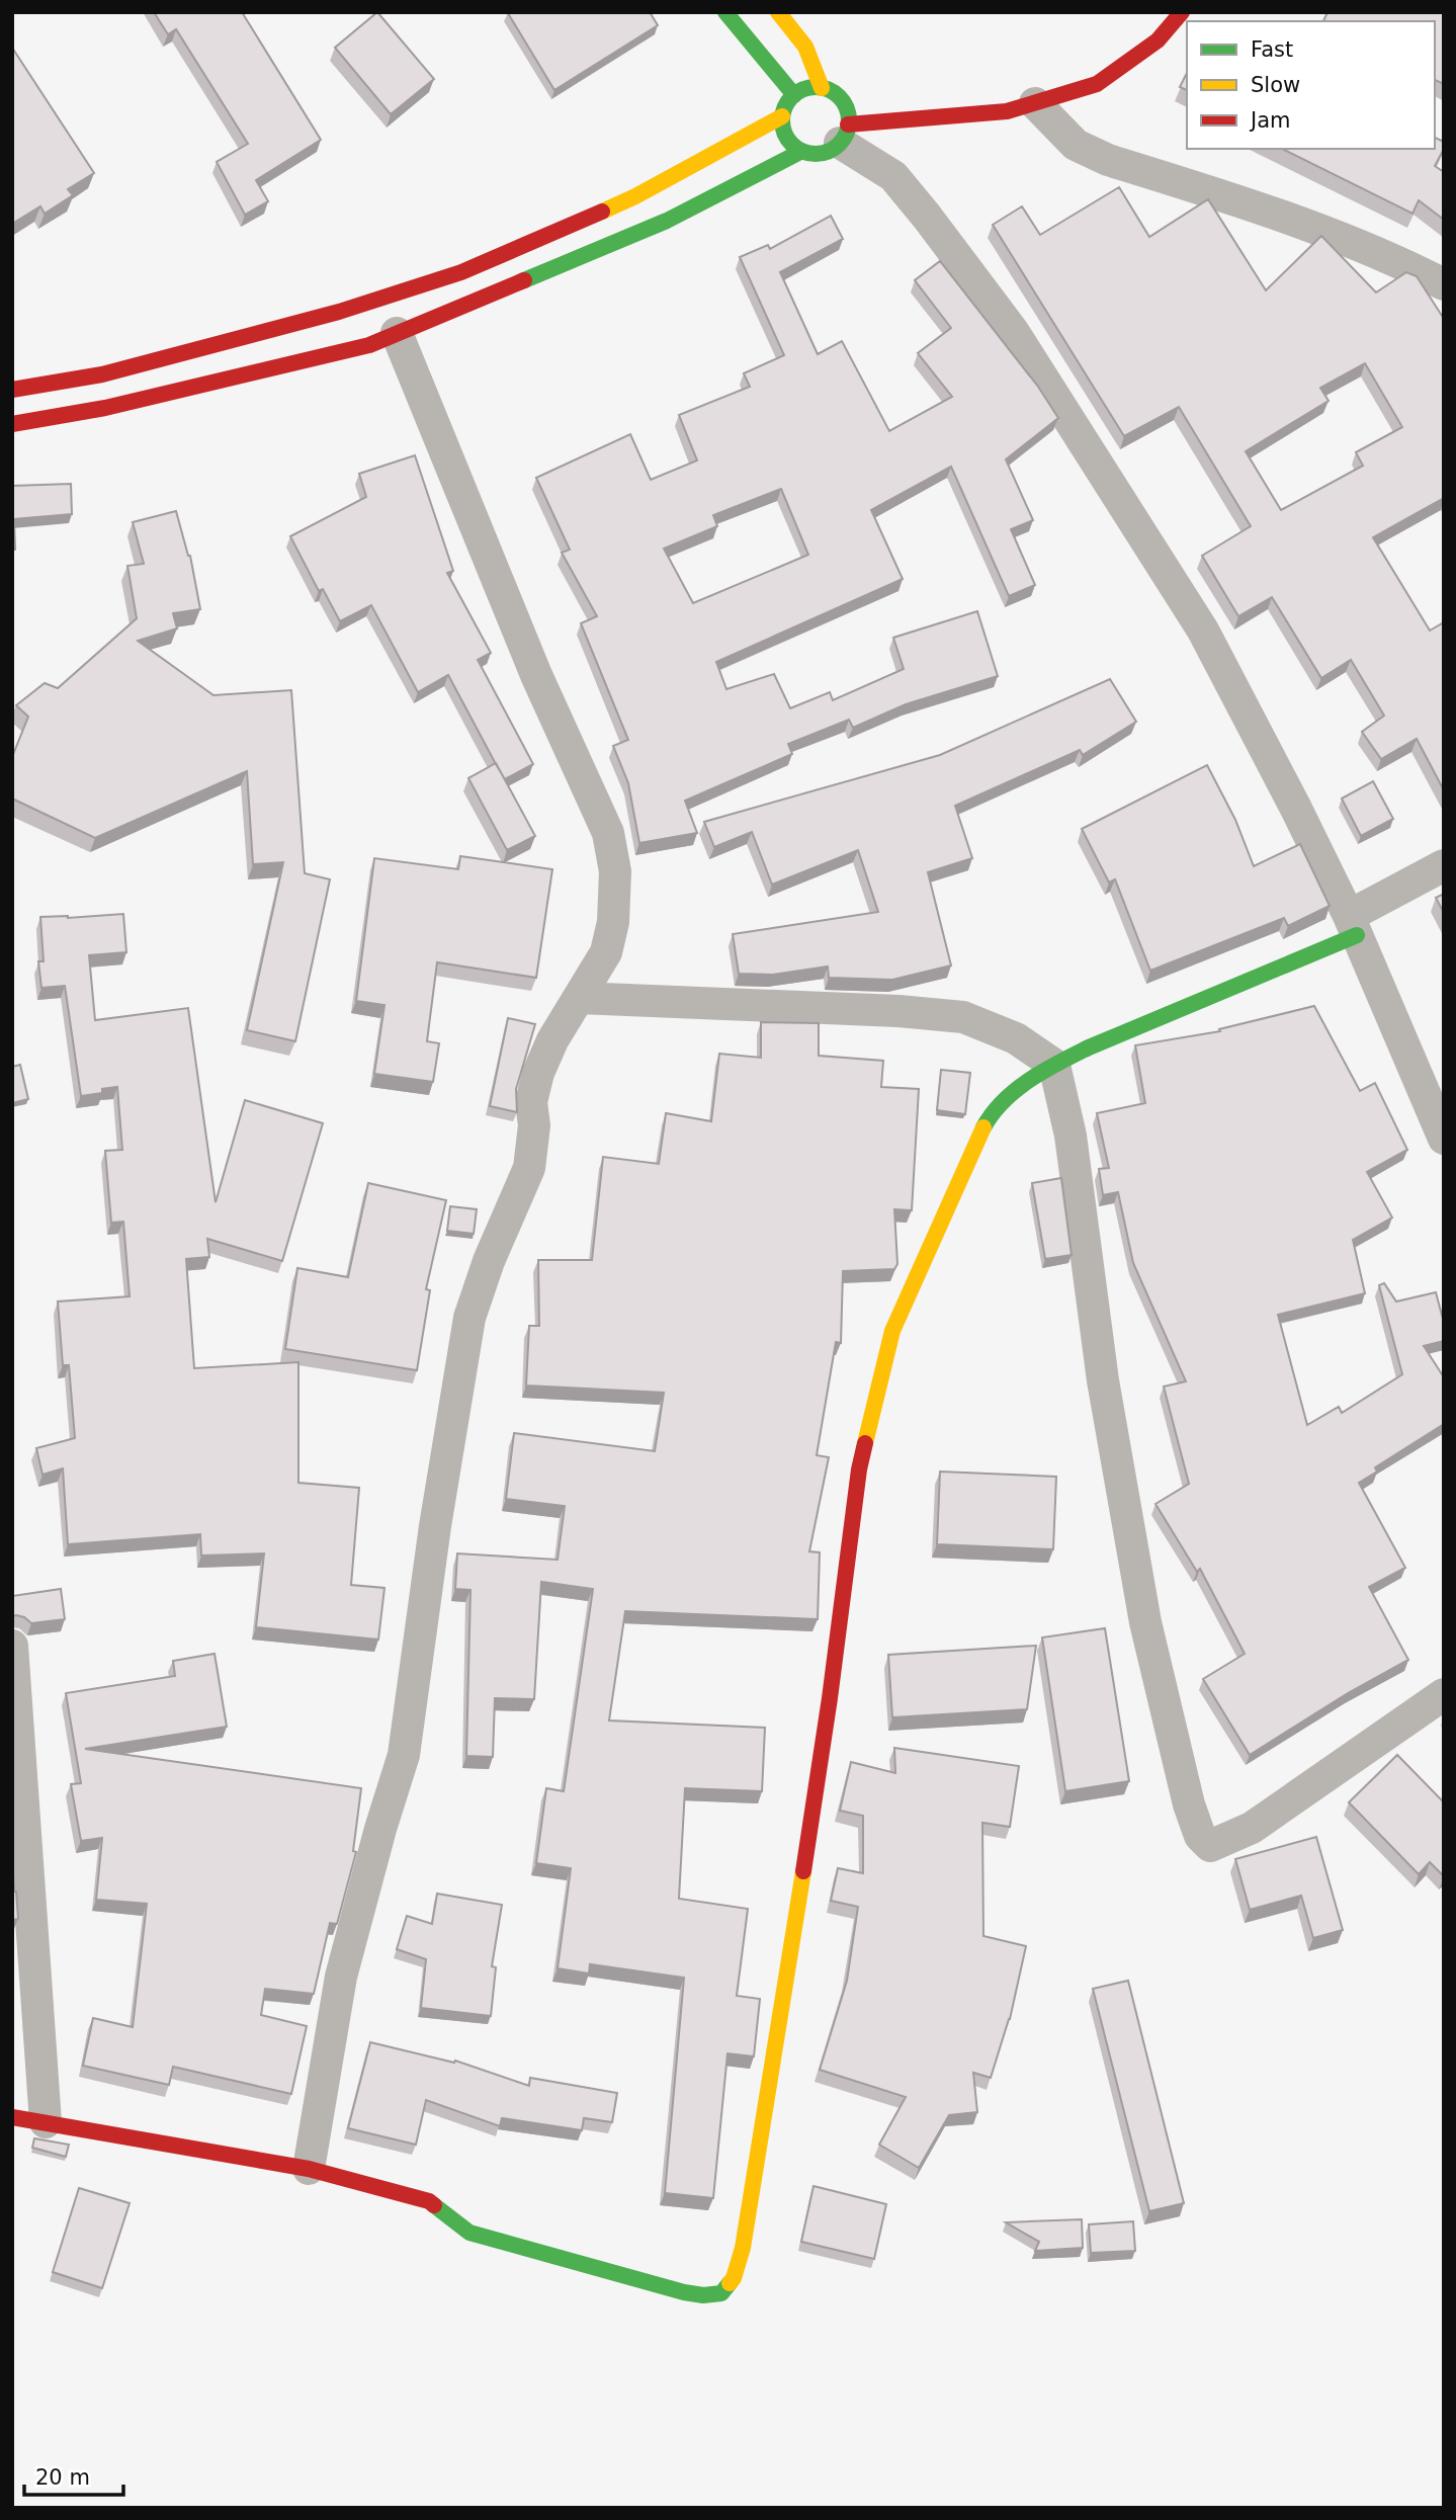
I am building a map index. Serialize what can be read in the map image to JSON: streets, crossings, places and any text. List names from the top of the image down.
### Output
{
  "legend": ["Fast", "Slow", "Jam"],
  "scale_bar": "20 m"
}
